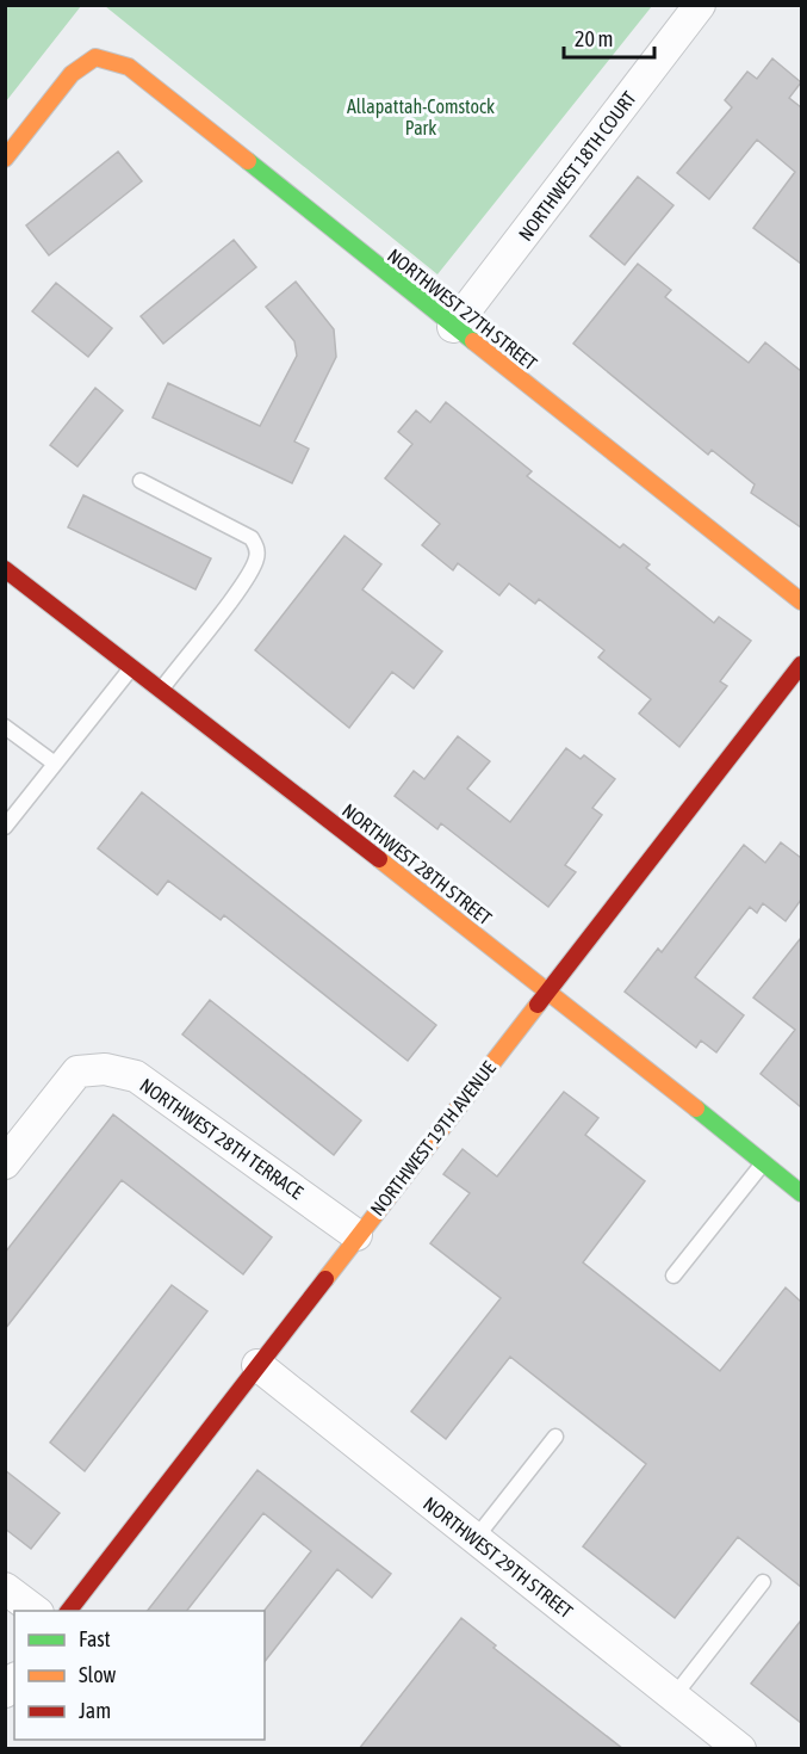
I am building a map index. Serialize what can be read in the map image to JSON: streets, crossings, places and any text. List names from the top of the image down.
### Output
{
  "streets": {
    "street": [
      "NORTHWEST 18TH COURT",
      "NORTHWEST 27TH STREET",
      "NORTHWEST 28TH STREET",
      "NORTHWEST 28TH TERRACE",
      "NORTHWEST 19TH AVENUE",
      "NORTHWEST 29TH STREET"
    ]
  },
  "crossings": [
    ["NORTHWEST 18TH COURT", "NORTHWEST 27TH STREET"],
    ["NORTHWEST 28TH STREET", "NORTHWEST 19TH AVENUE"],
    ["NORTHWEST 28TH TERRACE", "NORTHWEST 19TH AVENUE"],
    ["NORTHWEST 19TH AVENUE", "NORTHWEST 29TH STREET"]
  ],
  "parks": ["Allapattah-Comstock Park"],
  "legend": ["Fast", "Slow", "Jam"],
  "scale_bar": "20 m"
}
